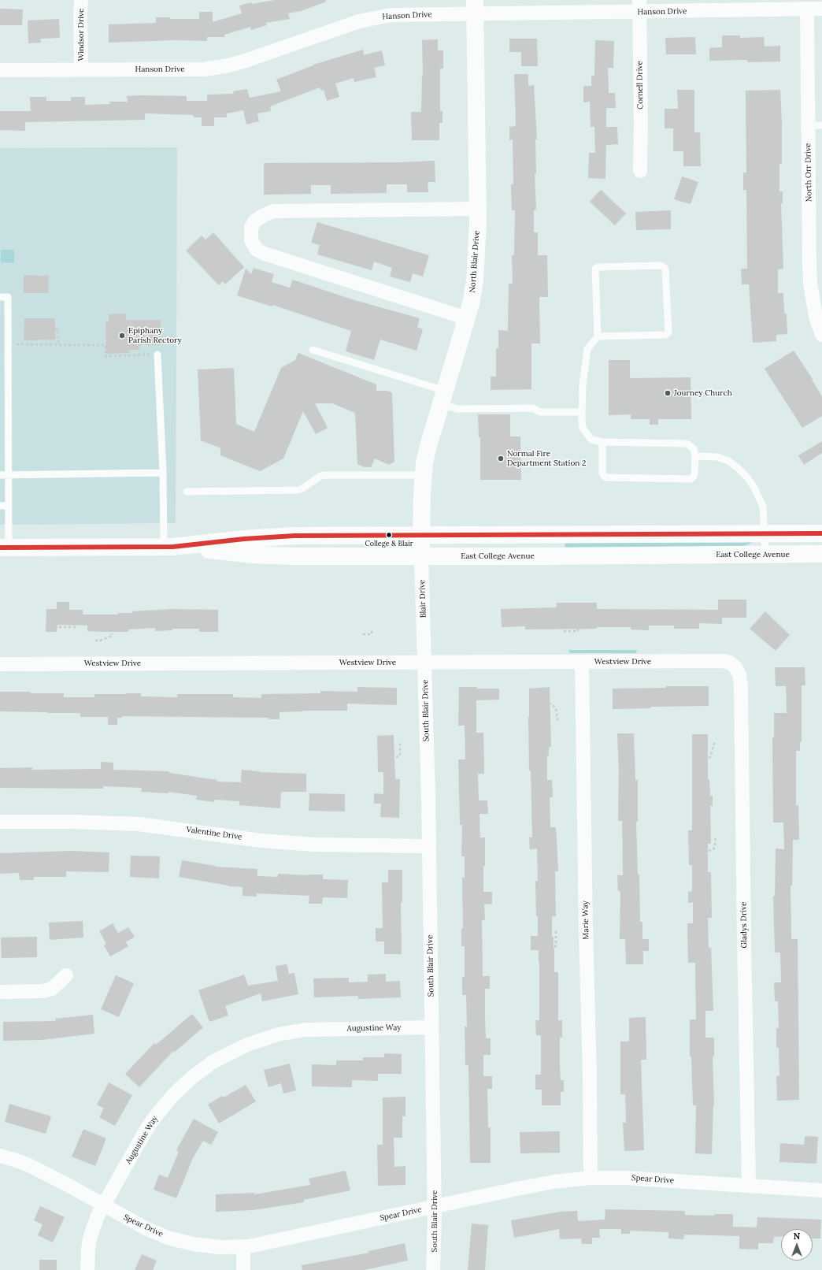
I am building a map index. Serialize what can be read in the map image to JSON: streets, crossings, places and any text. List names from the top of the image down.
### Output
{
  "streets": {
    "main road": ["North Blair Drive", "East College Avenue", "Blair Drive"],
    "street": [
      "Hanson Drive",
      "Windsor Drive",
      "Cornell Drive",
      "North Orr Drive",
      "Westview Drive",
      "South Blair Drive",
      "Valentine Drive",
      "Marie Way",
      "Gladys Drive",
      "Augustine Way",
      "Spear Drive"
    ]
  },
  "crossings": [
    ["Hanson Drive", "Windsor Drive"],
    ["Hanson Drive", "Cornell Drive"],
    ["Hanson Drive", "North Orr Drive"],
    ["Hanson Drive", "North Blair Drive"],
    ["North Blair Drive", "East College Avenue"],
    ["North Blair Drive", "Blair Drive"],
    ["East College Avenue", "Blair Drive"],
    ["Blair Drive", "Westview Drive"],
    ["Blair Drive", "South Blair Drive"],
    ["Westview Drive", "South Blair Drive"],
    ["Westview Drive", "Marie Way"],
    ["Westview Drive", "Gladys Drive"],
    ["South Blair Drive", "Valentine Drive"],
    ["South Blair Drive", "Augustine Way"],
    ["South Blair Drive", "Spear Drive"],
    ["Marie Way", "Spear Drive"],
    ["Gladys Drive", "Spear Drive"],
    ["Augustine Way", "Spear Drive"]
  ],
  "places": [
    "Epiphany Parish Rectory",
    "Journey Church",
    "Normal Fire Department Station 2",
    "College & Blair"
  ],
  "north": "top"
}
